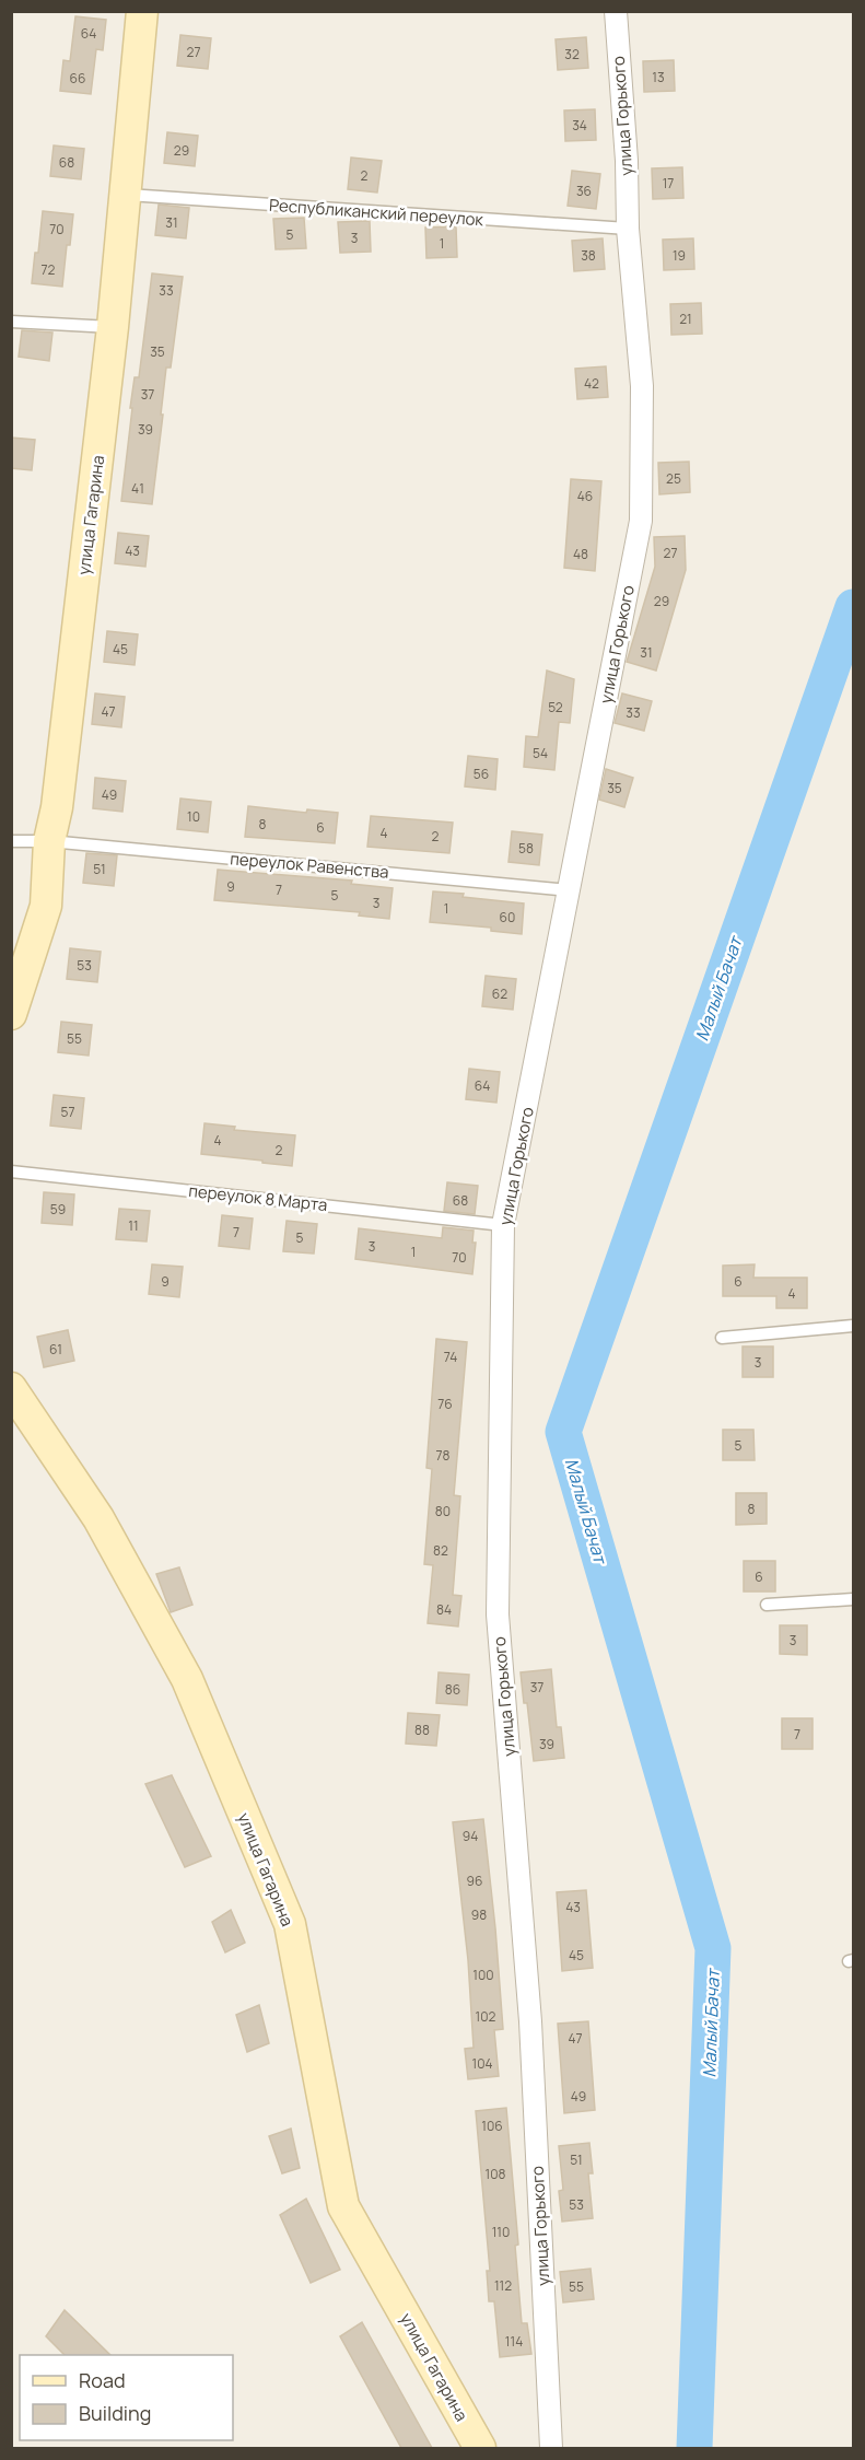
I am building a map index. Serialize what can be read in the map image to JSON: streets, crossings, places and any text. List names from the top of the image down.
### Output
{
  "streets": {
    "street": ["улица Горького", "улица Гагарина"],
    "lane": ["Республиканский переулок", "переулок Равенства", "переулок 8 Марта"]
  },
  "crossings": [
    ["улица Горького", "Республиканский переулок"],
    ["улица Горького", "переулок Равенства"],
    ["улица Горького", "переулок 8 Марта"],
    ["Республиканский переулок", "улица Гагарина"],
    ["улица Гагарина", "переулок Равенства"]
  ],
  "water": ["Малый Бачат"],
  "house_numbers": [
    "64",
    "27",
    "32",
    "13",
    "66",
    "34",
    "29",
    "68",
    "2",
    "17",
    "36",
    "31",
    "70",
    "5",
    "3",
    "1",
    "38",
    "19",
    "72",
    "33",
    "21",
    "35",
    "42",
    "37",
    "39",
    "25",
    "41",
    "46",
    "43",
    "27",
    "48",
    "29",
    "45",
    "31",
    "52",
    "47",
    "33",
    "54",
    "56",
    "35",
    "49",
    "10",
    "8",
    "6",
    "4",
    "2",
    "58",
    "51",
    "9",
    "7",
    "5",
    "3",
    "1",
    "60",
    "53",
    "62",
    "55",
    "64",
    "57",
    "4",
    "2",
    "68",
    "59",
    "11",
    "7",
    "5",
    "3",
    "1",
    "70",
    "9",
    "6",
    "4",
    "61",
    "74",
    "3",
    "76",
    "5",
    "78",
    "8",
    "80",
    "82",
    "6",
    "84",
    "3",
    "37",
    "86",
    "88",
    "7",
    "39",
    "94",
    "96",
    "43",
    "98",
    "45",
    "100",
    "102",
    "47",
    "104",
    "49",
    "106",
    "51",
    "108",
    "53",
    "110",
    "112",
    "55",
    "114"
  ],
  "legend": ["Road", "Building"]
}
